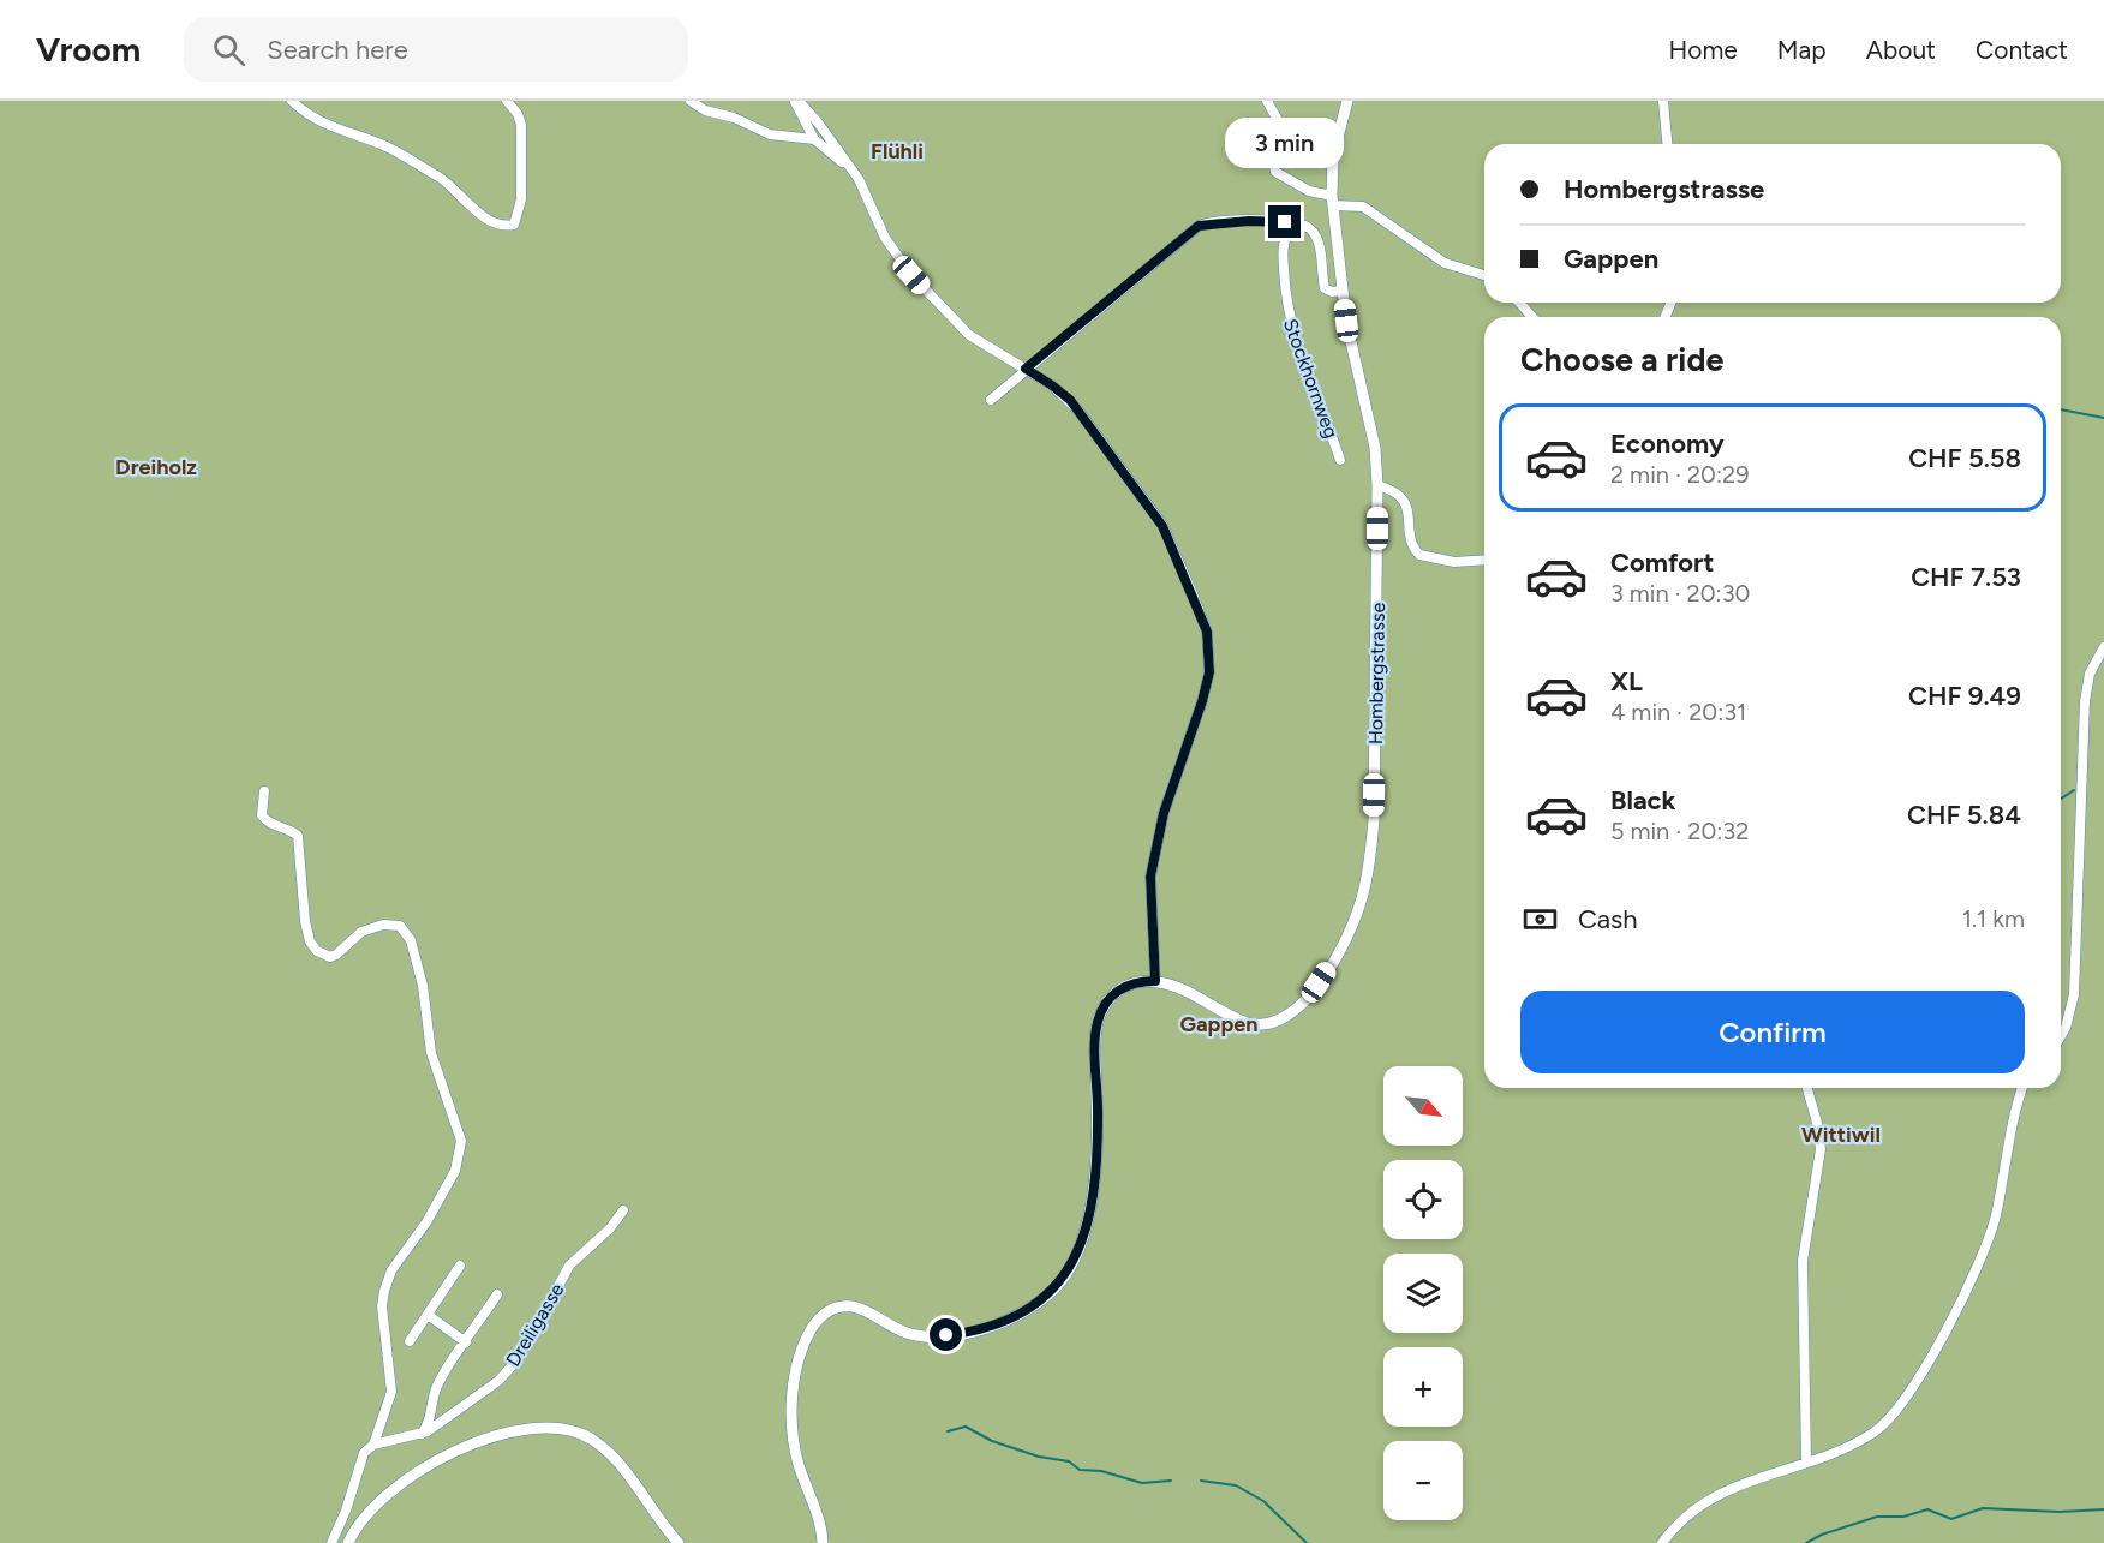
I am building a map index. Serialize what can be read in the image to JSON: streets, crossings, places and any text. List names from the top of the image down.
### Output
{
  "streets": {
    "street": ["Stockhornweg", "Hombergstrasse", "Dreiligasse"]
  },
  "districts": [
    "Flühli",
    "Dreiholz",
    "Gappen",
    "Wittiwil"
  ],
  "north": "bottom right",
  "page": {
    "header": "Vroom",
    "search": "Search here",
    "nav": [
      "Home",
      "Map",
      "About",
      "Contact"
    ],
    "bubble": "3 min",
    "banner": ["Hombergstrasse", "Gappen"],
    "heading": "Choose a ride",
    "list": [
      {
        "name": "Economy",
        "note": "2 min · 20:29",
        "value": "CHF 5.58"
      },
      {
        "name": "Comfort",
        "note": "3 min · 20:30",
        "value": "CHF 7.53"
      },
      {
        "name": "XL",
        "note": "4 min · 20:31",
        "value": "CHF 9.49"
      },
      {
        "name": "Black",
        "note": "5 min · 20:32",
        "value": "CHF 5.84"
      }
    ],
    "pay": ["Cash", "1.1 km"],
    "buttons": "Confirm",
    "map_buttons": ["+", "−"]
  }
}
